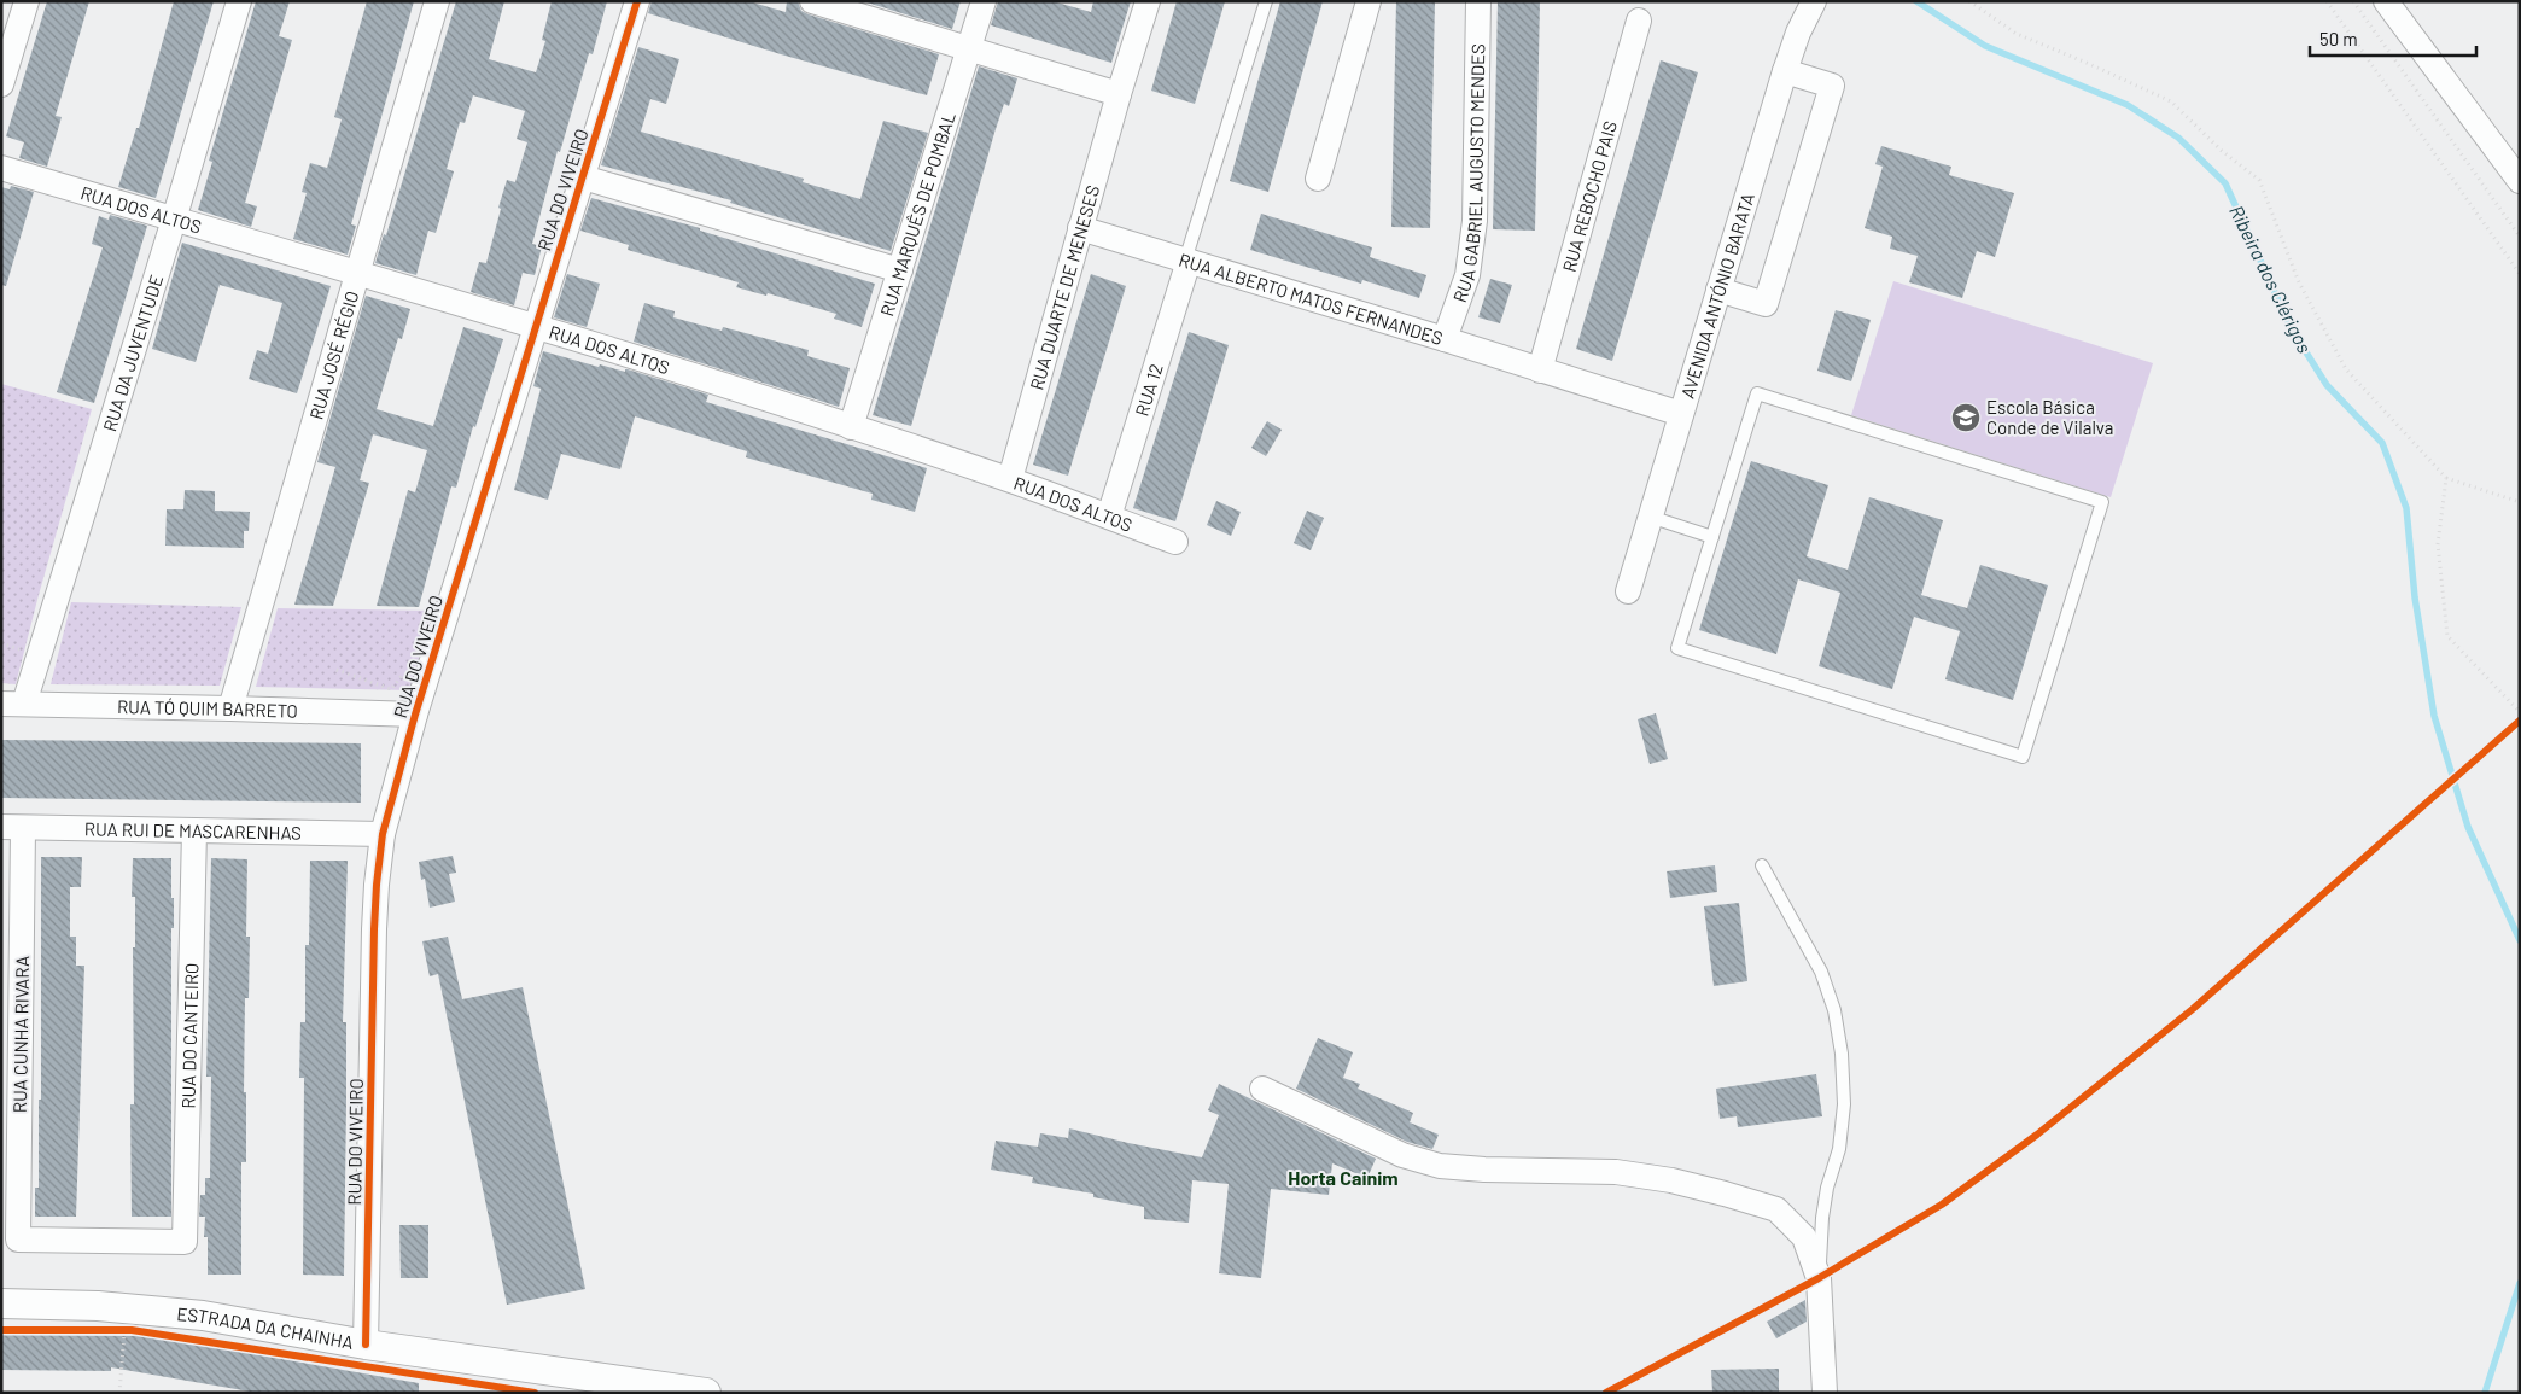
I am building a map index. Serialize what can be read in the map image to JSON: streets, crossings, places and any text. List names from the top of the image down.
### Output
{
  "streets": {
    "street": [
      "RUA GABRIEL AUGUSTO MENDES",
      "RUA DO VIVEIRO",
      "RUA REBOCHO PAIS",
      "RUA DOS ALTOS",
      "RUA MARQUÊS DE POMBAL",
      "RUA DUARTE DE MENESES",
      "AVENIDA ANTÓNIO BARATA",
      "RUA ALBERTO MATOS FERNANDES",
      "RUA DA JUVENTUDE",
      "RUA JOSÉ RÉGIO",
      "RUA 12",
      "RUA TÓ QUIM BARRETO",
      "RUA RUI DE MASCARENHAS",
      "RUA CUNHA RIVARA",
      "RUA DO CANTEIRO",
      "ESTRADA DA CHAINHA"
    ]
  },
  "crossings": [
    ["RUA GABRIEL AUGUSTO MENDES", "RUA ALBERTO MATOS FERNANDES"],
    ["RUA DO VIVEIRO", "RUA DOS ALTOS"],
    ["RUA DO VIVEIRO", "RUA TÓ QUIM BARRETO"],
    ["RUA DO VIVEIRO", "RUA RUI DE MASCARENHAS"],
    ["RUA DO VIVEIRO", "ESTRADA DA CHAINHA"],
    ["RUA REBOCHO PAIS", "RUA ALBERTO MATOS FERNANDES"],
    ["RUA DOS ALTOS", "RUA MARQUÊS DE POMBAL"],
    ["RUA DOS ALTOS", "RUA DUARTE DE MENESES"],
    ["RUA DOS ALTOS", "RUA DA JUVENTUDE"],
    ["RUA DOS ALTOS", "RUA JOSÉ RÉGIO"],
    ["RUA DOS ALTOS", "RUA 12"],
    ["RUA DUARTE DE MENESES", "RUA ALBERTO MATOS FERNANDES"],
    ["AVENIDA ANTÓNIO BARATA", "RUA ALBERTO MATOS FERNANDES"],
    ["RUA ALBERTO MATOS FERNANDES", "RUA 12"],
    ["RUA DA JUVENTUDE", "RUA TÓ QUIM BARRETO"],
    ["RUA JOSÉ RÉGIO", "RUA TÓ QUIM BARRETO"],
    ["RUA RUI DE MASCARENHAS", "RUA CUNHA RIVARA"],
    ["RUA RUI DE MASCARENHAS", "RUA DO CANTEIRO"],
    ["RUA CUNHA RIVARA", "RUA DO CANTEIRO"]
  ],
  "districts": ["Horta Cainim"],
  "water": ["Ribeira dos Clérigos"],
  "places": {
    "school or university": ["Escola Básica Conde de Vilalva"]
  },
  "scale_bar": "50 m"
}
